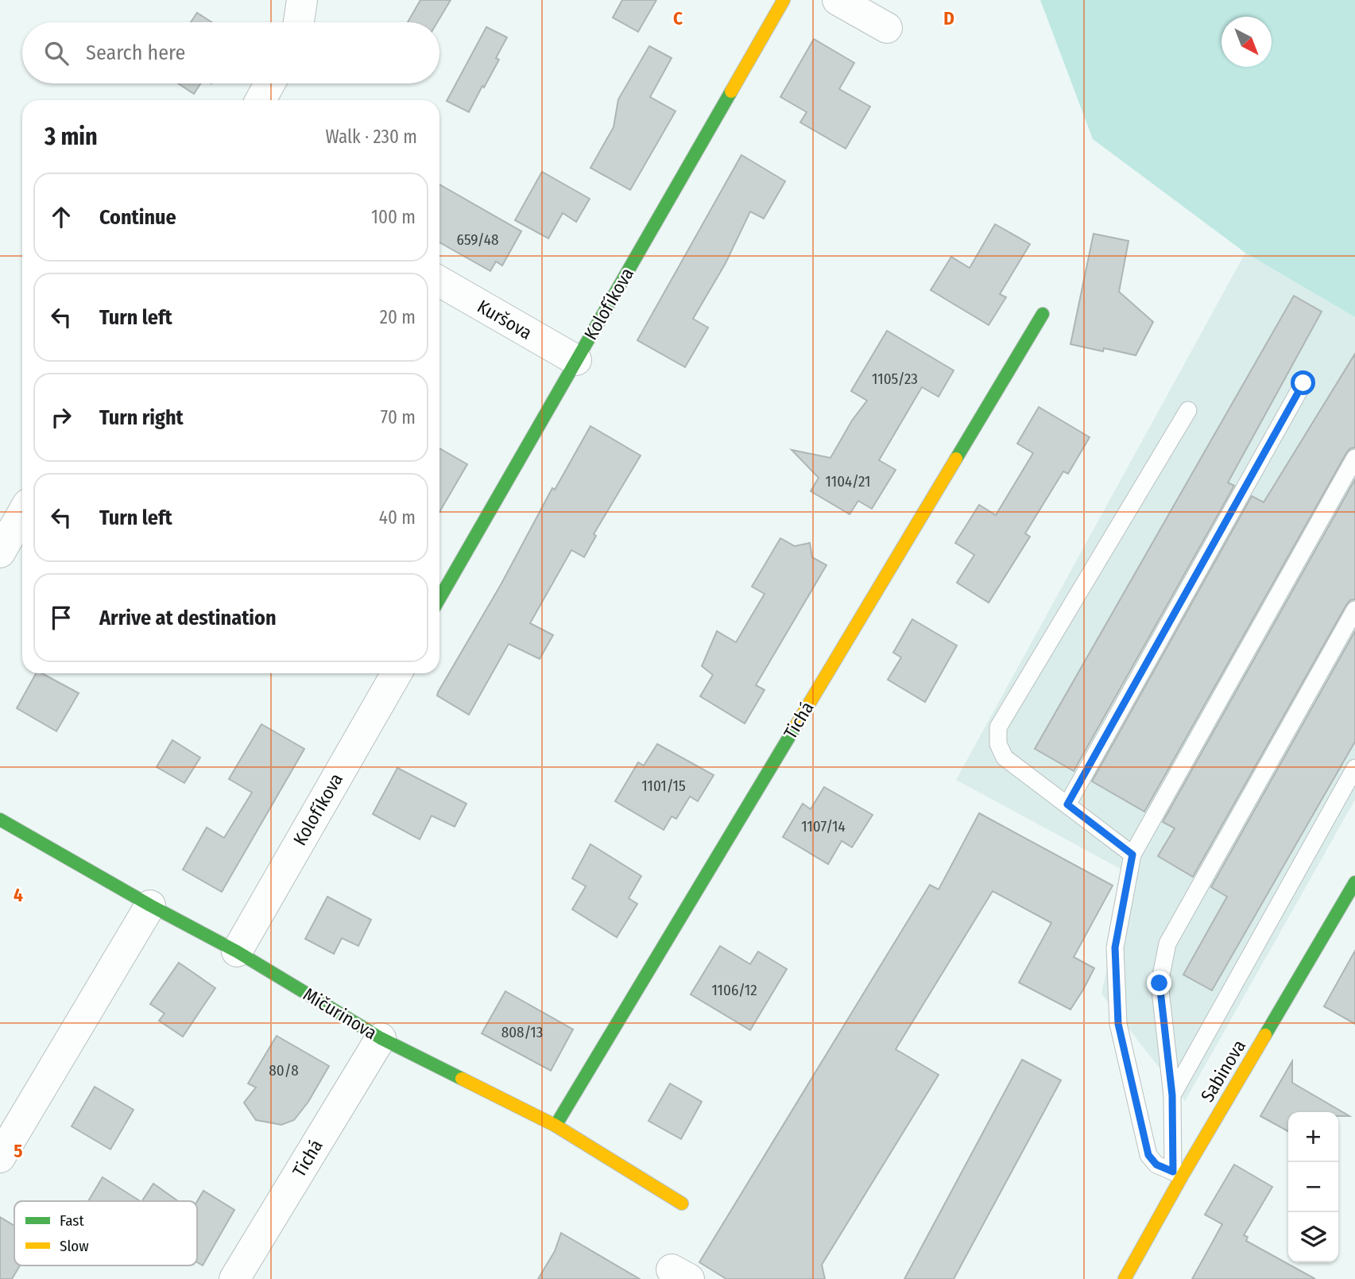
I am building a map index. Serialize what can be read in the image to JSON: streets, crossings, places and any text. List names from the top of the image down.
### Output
{
  "streets": {
    "street": [
      "Kolofíkova",
      "Kuršova",
      "Tichá",
      "Mičurinova",
      "Sabinova"
    ]
  },
  "crossings": [
    ["Kolofíkova", "Kuršova"],
    ["Kolofíkova", "Mičurinova"],
    ["Tichá", "Mičurinova"]
  ],
  "house_numbers": [
    "659/48",
    "1105/23",
    "1104/21",
    "1101/15",
    "1107/14",
    "1106/12",
    "808/13",
    "80/8"
  ],
  "legend": ["Fast", "Slow"],
  "north": "bottom right",
  "page": {
    "search": "Search here",
    "heading": ["3 min", "Walk · 230 m"],
    "list": [
      ["Continue", "100 m"],
      ["Turn left", "20 m"],
      ["Turn right", "70 m"],
      ["Turn left", "40 m"],
      "Arrive at destination"
    ],
    "map_buttons": ["+", "−"]
  },
  "grid": {
    "columns": ["C", "D"],
    "rows": ["4", "5"]
  }
}
